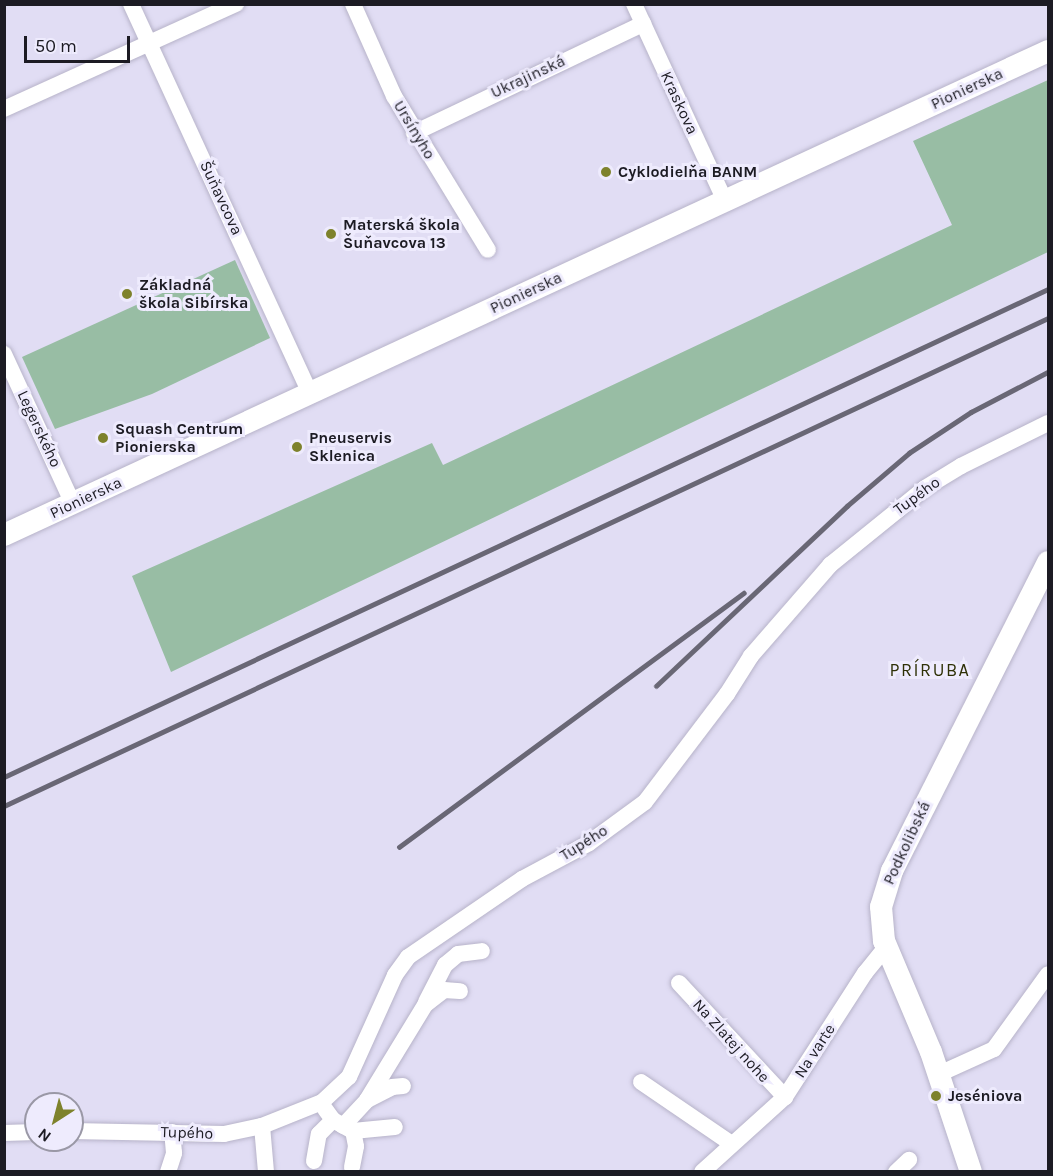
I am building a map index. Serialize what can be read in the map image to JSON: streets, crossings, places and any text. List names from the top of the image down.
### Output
{
  "streets": {
    "street": [
      "Ukrajinská",
      "Pionierska",
      "Kraskova",
      "Ursínyho",
      "Šuňavcova",
      "Legerského",
      "Tupého",
      "Podkolibská",
      "Na Zlatej nohe",
      "Na varte"
    ]
  },
  "crossings": [
    ["Ukrajinská", "Kraskova"],
    ["Ukrajinská", "Ursínyho"],
    ["Pionierska", "Kraskova"],
    ["Pionierska", "Šuňavcova"],
    ["Pionierska", "Legerského"],
    ["Podkolibská", "Na varte"],
    ["Na Zlatej nohe", "Na varte"]
  ],
  "districts": ["PRÍRUBA"],
  "places": [
    "Cyklodielňa BANM",
    "Materská škola Šuňavcova 13",
    "Základná škola Sibírska",
    "Squash Centrum Pionierska",
    "Pneuservis Sklenica",
    "Jeséniova"
  ],
  "scale_bar": "50 m",
  "north": "bottom left"
}
